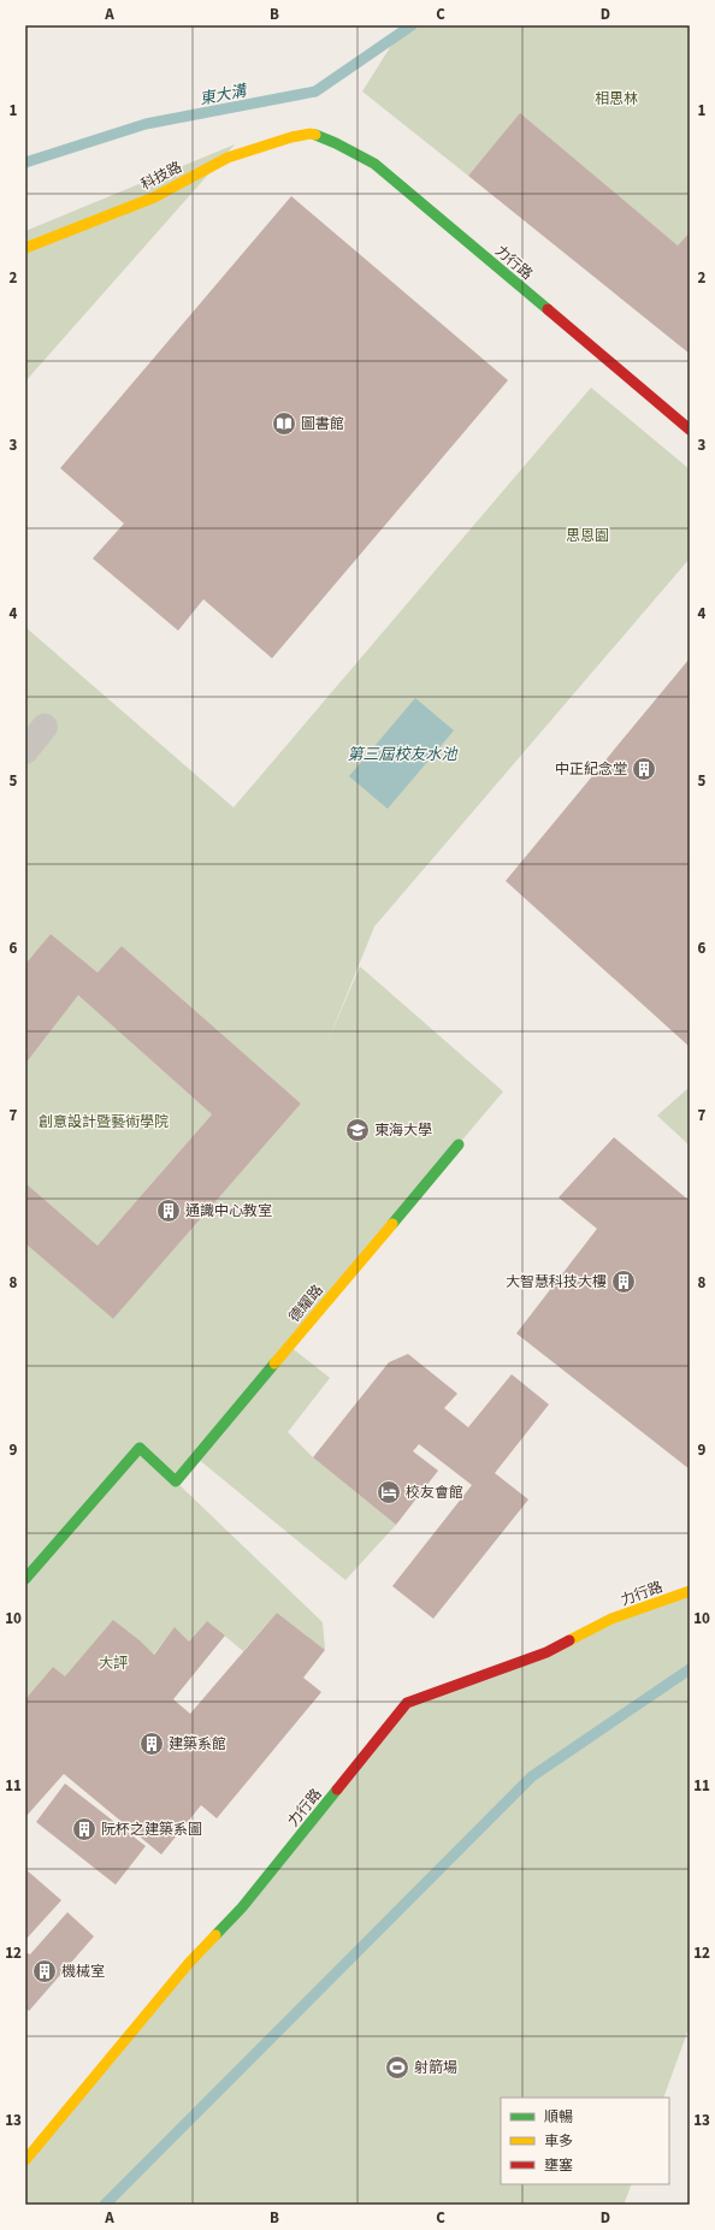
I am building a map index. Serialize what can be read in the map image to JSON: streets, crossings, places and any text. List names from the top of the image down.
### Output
{
  "streets": {
    "street": ["科技路", "力行路", "德耀路"]
  },
  "crossings": [
    ["科技路", "力行路"]
  ],
  "water": ["東大溝", "第三屆校友水池"],
  "parks": [
    "相思林",
    "思恩園",
    "創意設計暨藝術學院",
    "大評"
  ],
  "places": {
    "library": ["圖書館"],
    "building": [
      "中正紀念堂",
      "通識中心教室",
      "大智慧科技大樓",
      "建築系館",
      "阮杯之建築系圖",
      "機械室"
    ],
    "school or university": ["東海大學"],
    "hotel": ["校友會館"],
    "sports": ["射箭場"]
  },
  "legend": ["順暢", "車多", "壅塞"],
  "grid": {
    "columns": [
      "A",
      "B",
      "C",
      "D"
    ],
    "rows": [
      "1",
      "2",
      "3",
      "4",
      "5",
      "6",
      "7",
      "8",
      "9",
      "10",
      "11",
      "12",
      "13"
    ]
  }
}
